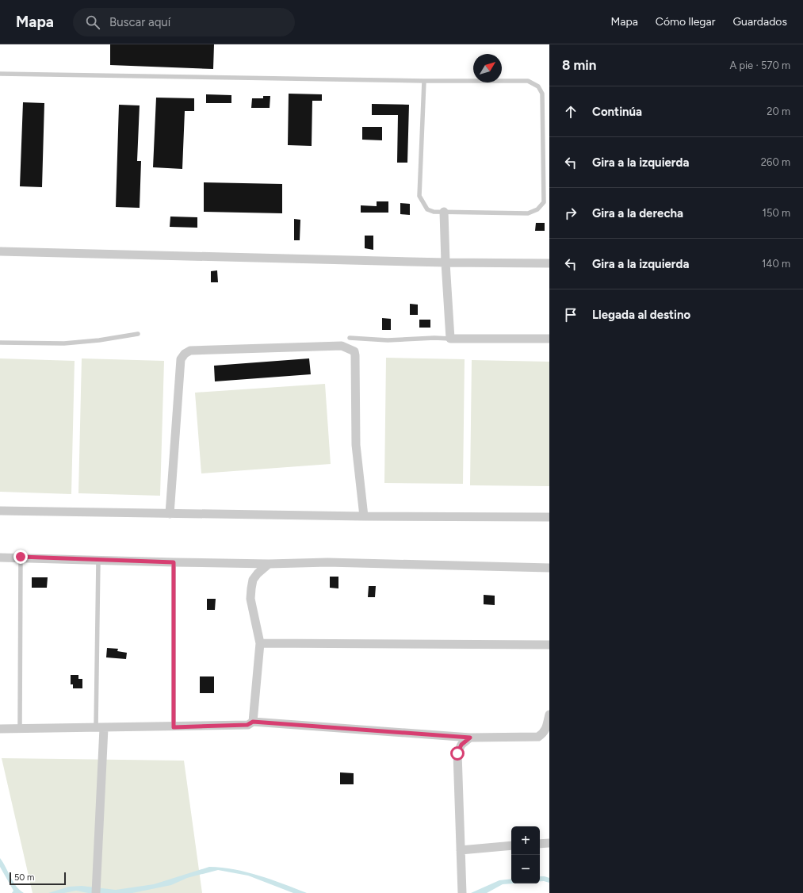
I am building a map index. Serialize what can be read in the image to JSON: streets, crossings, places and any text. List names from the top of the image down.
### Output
{
  "scale_bar": "50 m",
  "north": "top right",
  "page": {
    "header": "Mapa",
    "search": "Buscar aquí",
    "nav": ["Mapa", "Cómo llegar", "Guardados"],
    "heading": ["8 min", "A pie · 570 m"],
    "list": [
      ["Continúa", "20 m"],
      ["Gira a la izquierda", "260 m"],
      ["Gira a la derecha", "150 m"],
      ["Gira a la izquierda", "140 m"],
      "Llegada al destino"
    ],
    "map_buttons": ["+", "−"],
    "scale": "50 m"
  }
}
